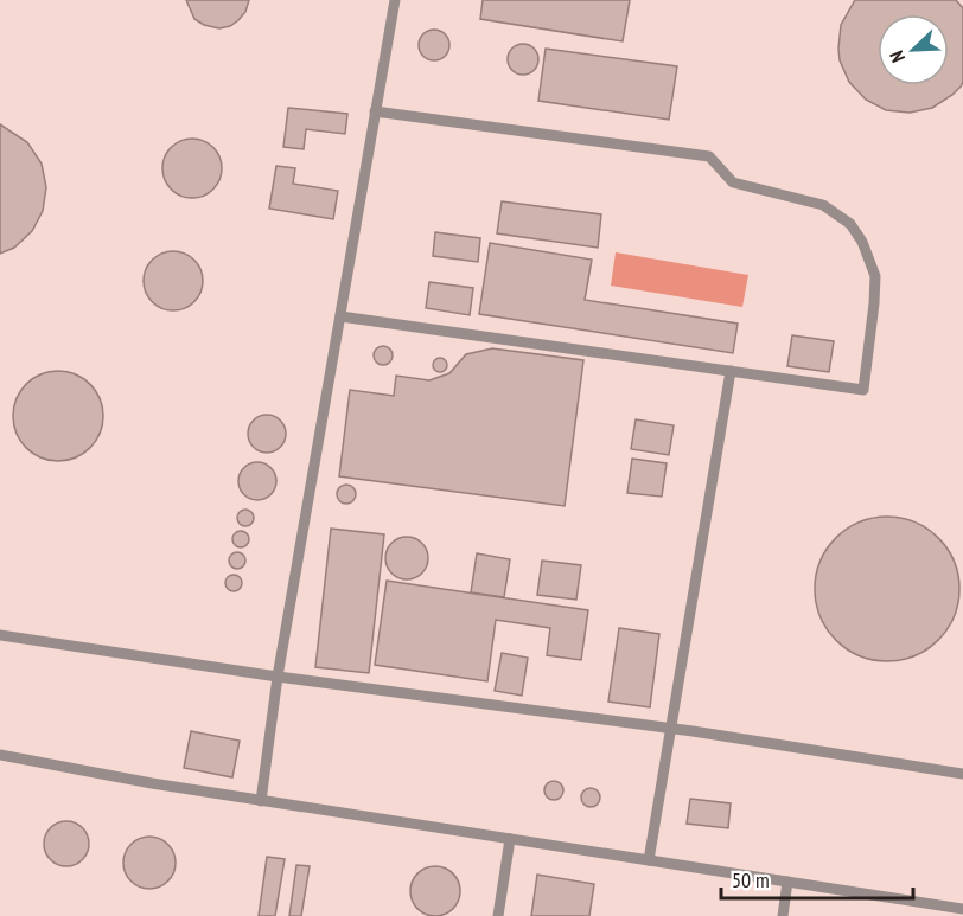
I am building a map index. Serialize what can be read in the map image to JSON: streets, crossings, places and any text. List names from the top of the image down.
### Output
{
  "scale_bar": "50 m",
  "north": "bottom left"
}
